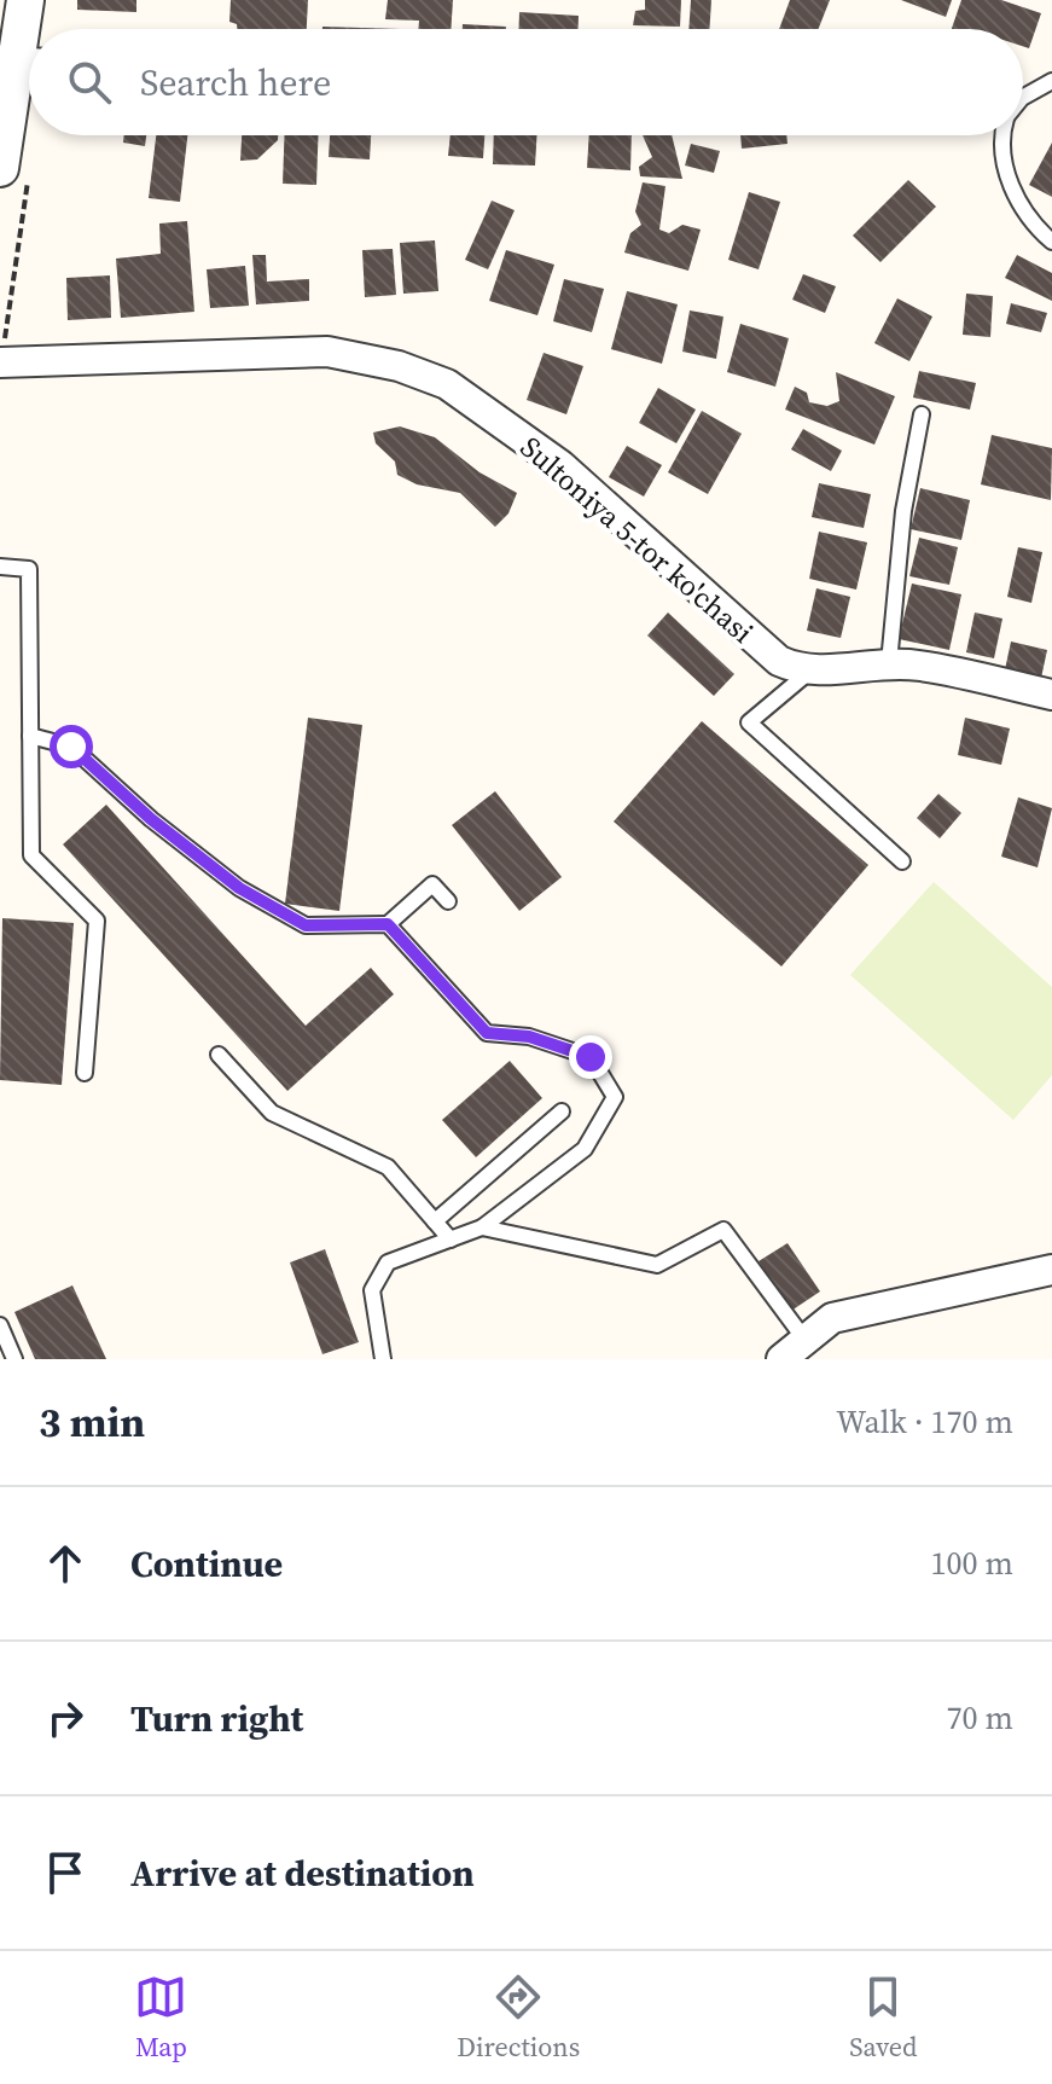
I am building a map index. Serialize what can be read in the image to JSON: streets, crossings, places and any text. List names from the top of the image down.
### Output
{
  "streets": {
    "street": ["Sultoniya 5-tor ko'chasi"]
  },
  "page": {
    "search": "Search here",
    "heading": ["3 min", "Walk · 170 m"],
    "list": [
      ["Continue", "100 m"],
      ["Turn right", "70 m"],
      "Arrive at destination"
    ],
    "nav": ["Map", "Directions", "Saved"]
  }
}
